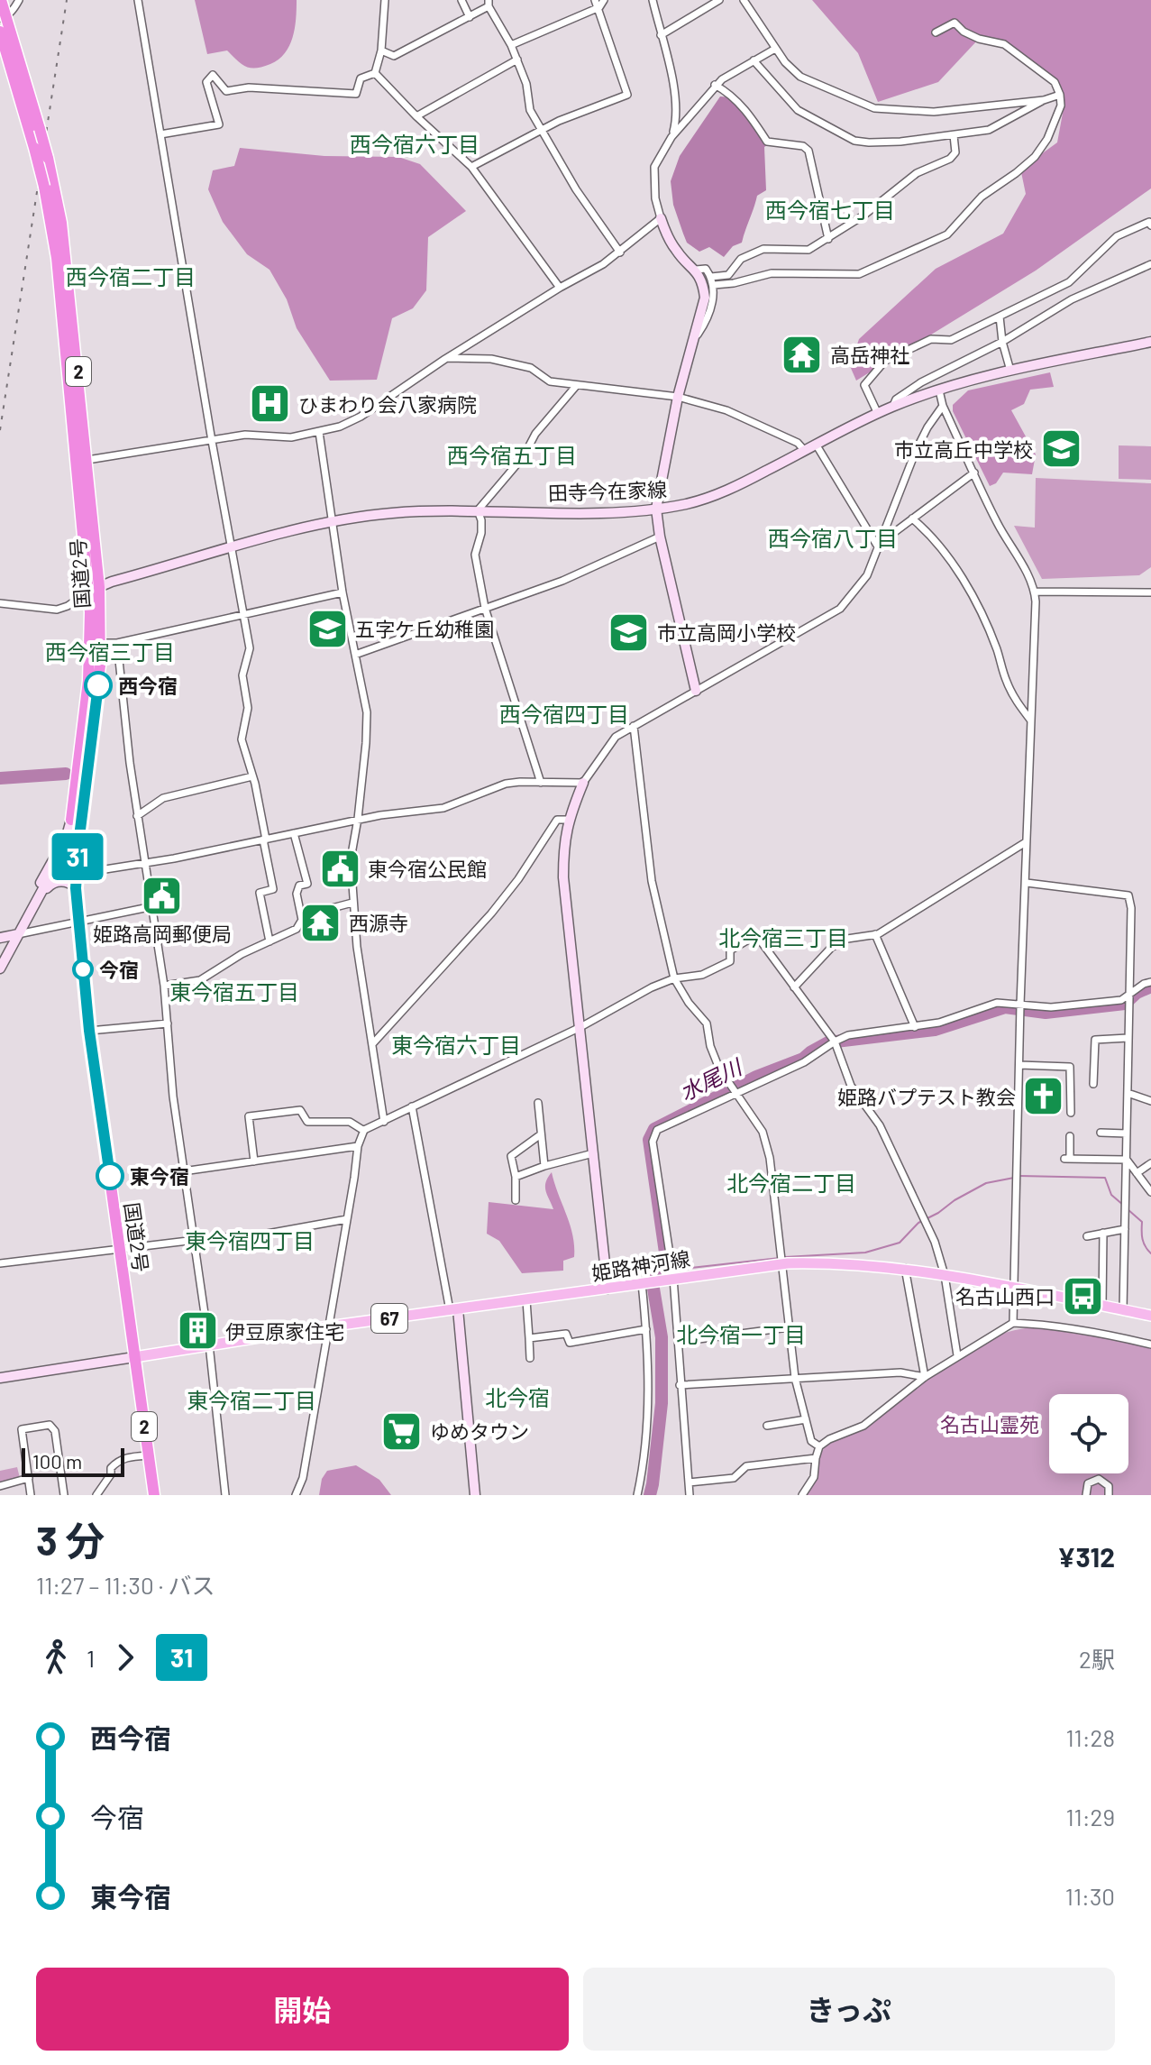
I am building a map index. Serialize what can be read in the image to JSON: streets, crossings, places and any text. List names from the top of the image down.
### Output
{
  "streets": {
    "highway": ["2", "国道2号"],
    "main road": ["姫路神河線", "67"],
    "street": ["田寺今在家線"]
  },
  "crossings": [
    ["田寺今在家線", "国道2号"],
    ["国道2号", "姫路神河線"]
  ],
  "districts": [
    "西今宿六丁目",
    "西今宿七丁目",
    "西今宿二丁目",
    "西今宿五丁目",
    "西今宿八丁目",
    "西今宿三丁目",
    "西今宿四丁目",
    "北今宿三丁目",
    "東今宿五丁目",
    "東今宿六丁目",
    "北今宿二丁目",
    "東今宿四丁目",
    "北今宿一丁目",
    "北今宿",
    "東今宿二丁目"
  ],
  "water": ["水尾川"],
  "parks": ["名古山霊苑"],
  "places": {
    "temple": ["高岳神社", "西源寺"],
    "hospital": ["ひまわり会八家病院"],
    "school or university": ["市立高丘中学校", "五字ケ丘幼稚園", "市立高岡小学校"],
    "other": ["西今宿", "今宿", "東今宿"],
    "public building": ["東今宿公民館", "姫路高岡郵便局"],
    "church": ["姫路バプテスト教会"],
    "bus stop": ["名古山西口"],
    "building": ["伊豆原家住宅"],
    "supermarket": ["ゆめタウン"]
  },
  "lines": ["bus line 31"],
  "scale_bar": "100 m",
  "page": {
    "on_map": "31",
    "scale": "100 m",
    "heading": ["3 分", "11:27 – 11:30 · バス", "¥312"],
    "legs": ["1", "31", "2駅"],
    "list": [
      {
        "name": "西今宿",
        "value": "11:28"
      },
      {
        "name": "今宿",
        "value": "11:29"
      },
      {
        "name": "東今宿",
        "value": "11:30"
      }
    ],
    "buttons": ["開始", "きっぷ"]
  }
}
